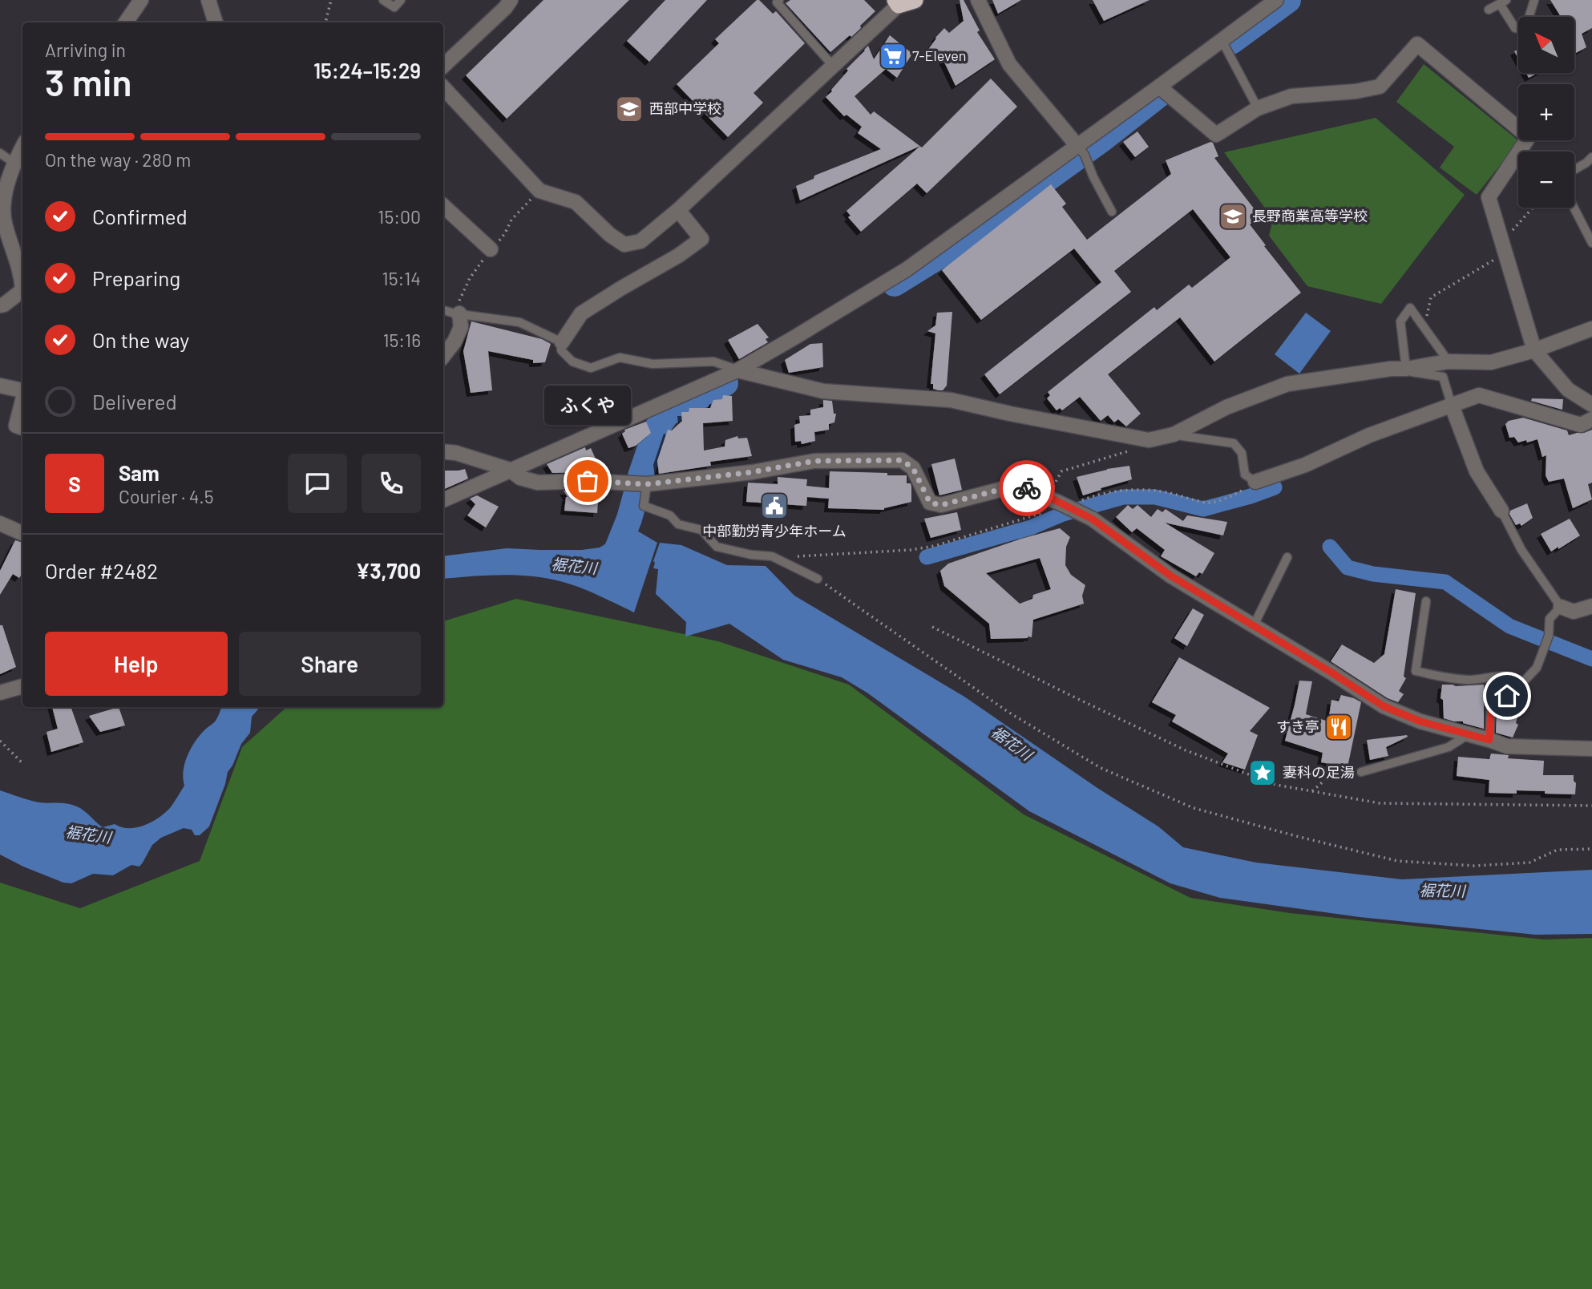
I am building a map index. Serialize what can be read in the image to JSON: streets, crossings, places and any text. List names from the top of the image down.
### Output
{
  "water": ["裾花川"],
  "places": {
    "supermarket": ["7-Eleven"],
    "school or university": ["西部中学校", "長野商業高等学校"],
    "other": ["ふくや"],
    "public building": ["中部勤労青少年ホーム"],
    "restaurant": ["すき亭"],
    "place": ["妻科の足湯"]
  },
  "north": "top left",
  "page": {
    "map_buttons": ["+", "−"],
    "heading": ["3 min", "Arriving in", "15:24–15:29"],
    "panel": [
      "Sam",
      "Courier · 4.5",
      "Order #2482",
      "¥3,700"
    ],
    "bar": "On the way · 280 m",
    "list": [
      ["Confirmed", "15:00"],
      ["Preparing", "15:14"],
      ["On the way", "15:16"],
      "Delivered"
    ],
    "bubble": "ふくや",
    "round": "S",
    "buttons": ["Help", "Share"]
  }
}
